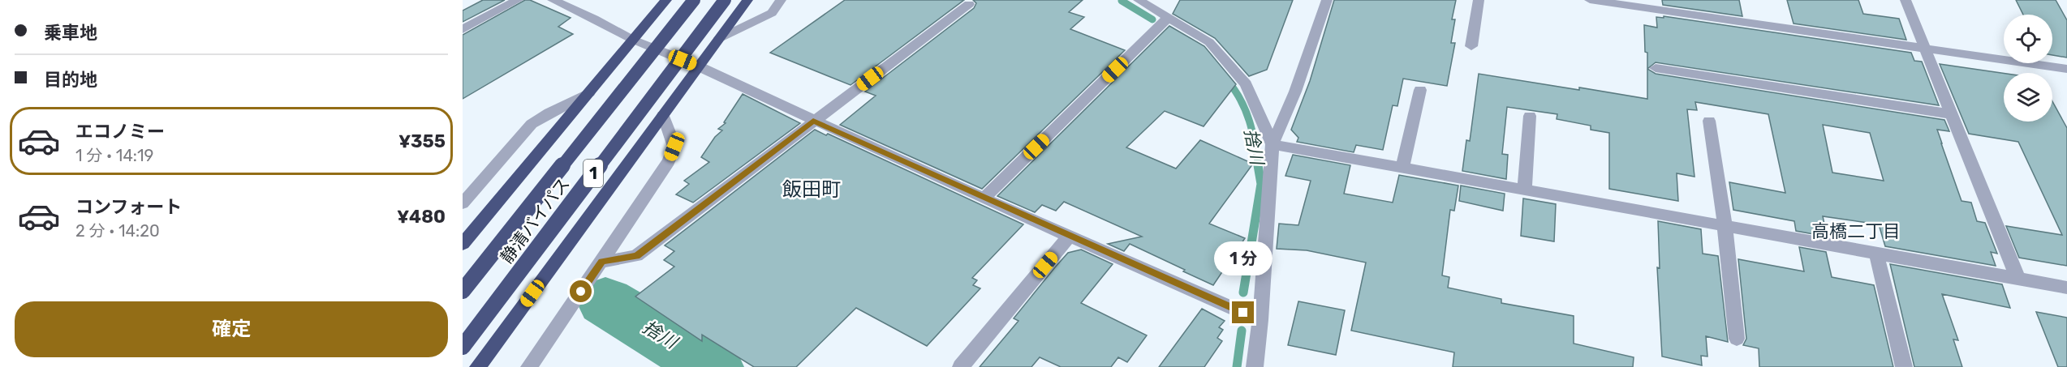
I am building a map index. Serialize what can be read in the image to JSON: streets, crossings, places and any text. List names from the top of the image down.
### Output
{
  "streets": {
    "highway": ["1", "静清バイパス"]
  },
  "districts": ["飯田町", "高橋二丁目"],
  "water": ["捨川"],
  "page": {
    "banner": ["乗車地", "目的地"],
    "list": [
      {
        "name": "エコノミー",
        "note": "1 分 · 14:19",
        "value": "¥355"
      },
      {
        "name": "コンフォート",
        "note": "2 分 · 14:20",
        "value": "¥480"
      }
    ],
    "bubble": "1 分",
    "buttons": "確定"
  }
}
